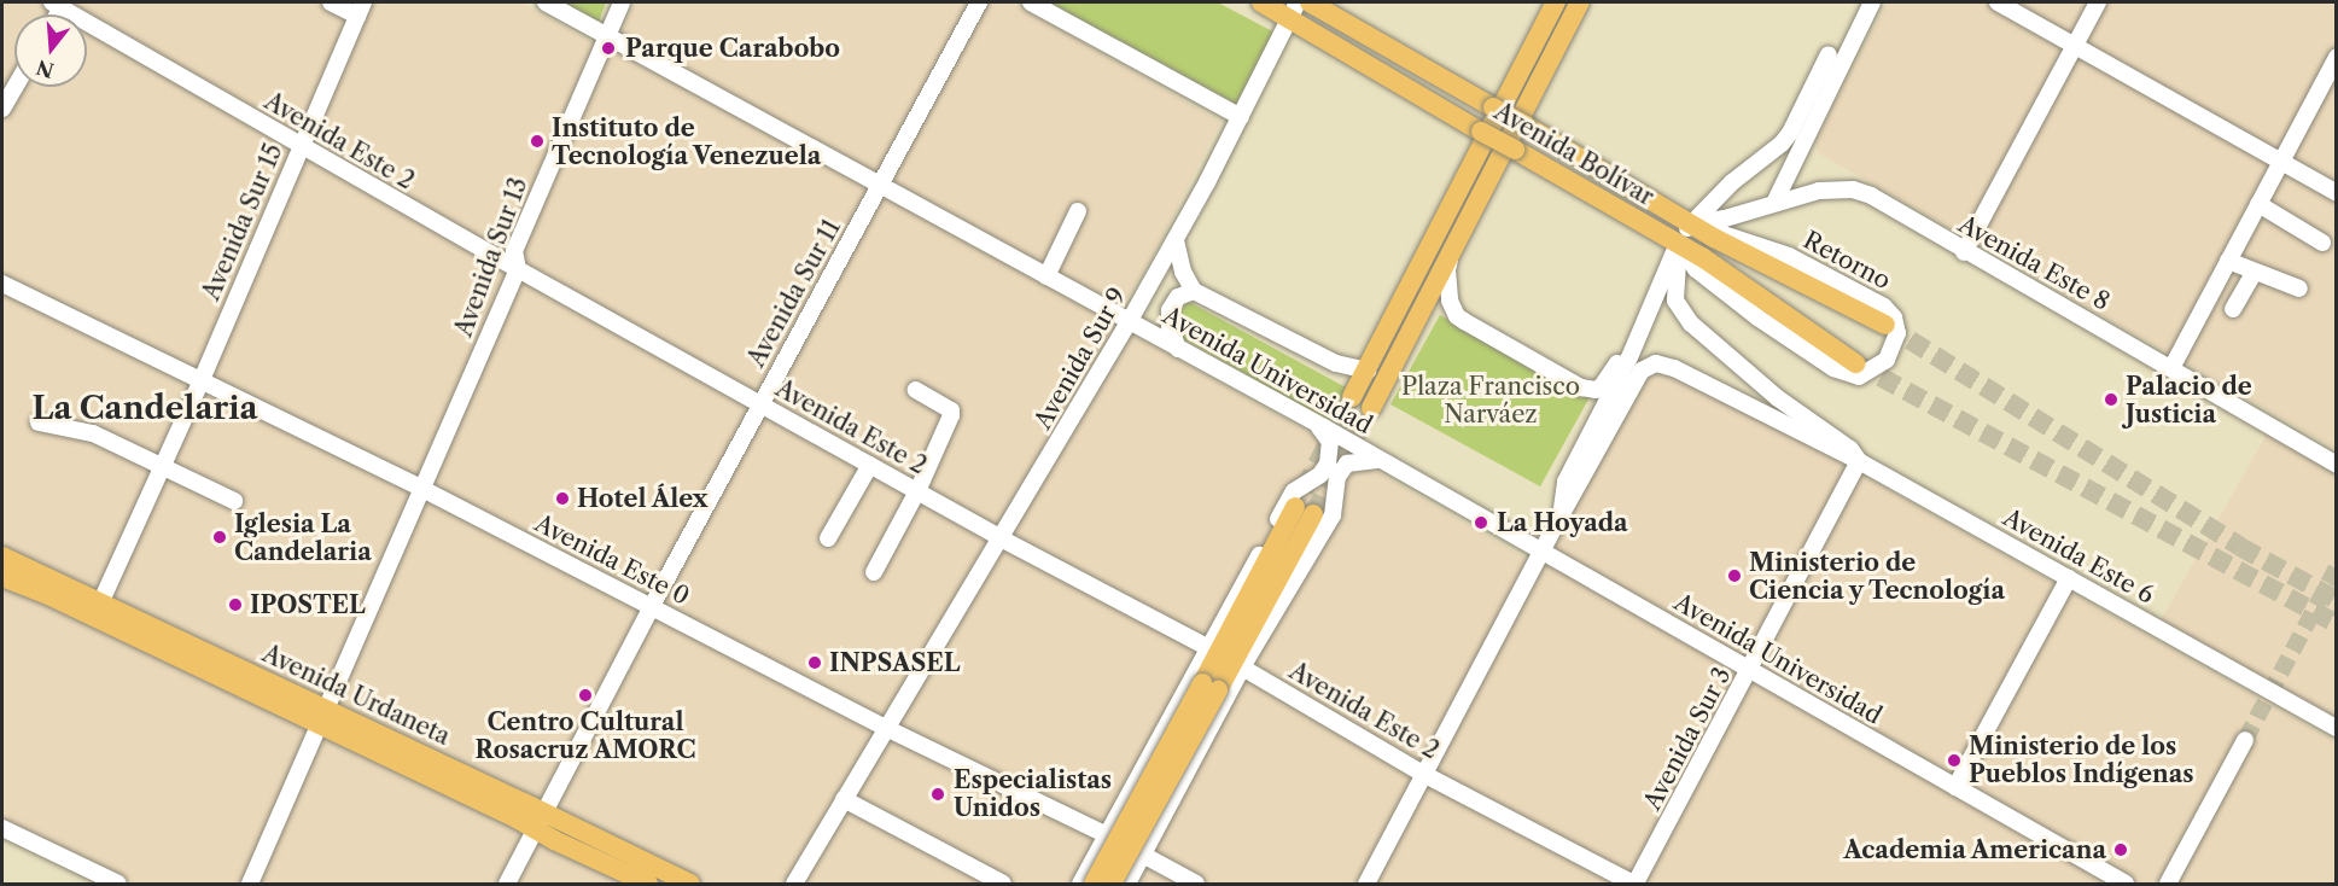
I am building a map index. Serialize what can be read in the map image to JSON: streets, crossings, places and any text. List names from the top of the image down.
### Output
{
  "streets": {
    "main road": ["Avenida Bolívar", "Avenida Urdaneta"],
    "street": [
      "Avenida Este 2",
      "Avenida Sur 15",
      "Avenida Sur 13",
      "Retorno",
      "Avenida Este 8",
      "Avenida Sur 11",
      "Avenida Sur 9",
      "Avenida Universidad",
      "Avenida Este 6",
      "Avenida Este 0",
      "Avenida Sur 3"
    ]
  },
  "crossings": [
    ["Avenida Este 2", "Avenida Sur 15"],
    ["Avenida Este 2", "Avenida Sur 13"],
    ["Avenida Este 2", "Avenida Sur 11"],
    ["Avenida Este 2", "Avenida Sur 9"],
    ["Avenida Este 2", "Avenida Sur 3"],
    ["Avenida Bolívar", "Retorno"],
    ["Avenida Bolívar", "Avenida Este 8"],
    ["Avenida Bolívar", "Avenida Sur 9"],
    ["Avenida Bolívar", "Avenida Este 6"],
    ["Avenida Sur 15", "Avenida Este 0"],
    ["Avenida Sur 15", "Avenida Urdaneta"],
    ["Avenida Sur 13", "Avenida Universidad"],
    ["Avenida Sur 13", "Avenida Este 0"],
    ["Avenida Sur 13", "Avenida Urdaneta"],
    ["Retorno", "Avenida Este 8"],
    ["Retorno", "Avenida Este 6"],
    ["Avenida Sur 11", "Avenida Universidad"],
    ["Avenida Sur 11", "Avenida Este 0"],
    ["Avenida Sur 11", "Avenida Urdaneta"],
    ["Avenida Sur 9", "Avenida Universidad"],
    ["Avenida Sur 9", "Avenida Este 0"],
    ["Avenida Universidad", "Avenida Sur 3"],
    ["Avenida Este 6", "Avenida Sur 3"]
  ],
  "districts": ["La Candelaria"],
  "parks": ["Plaza Francisco Narváez"],
  "places": [
    "Parque Carabobo",
    "Instituto de Tecnología Venezuela",
    "Palacio de Justicia",
    "Hotel Álex",
    "La Hoyada",
    "Iglesia La Candelaria",
    "Ministerio de Ciencia y Tecnología",
    "IPOSTEL",
    "INPSASEL",
    "Centro Cultural Rosacruz AMORC",
    "Ministerio de los Pueblos Indígenas",
    "Especialistas Unidos",
    "Academia Americana"
  ],
  "north": "bottom"
}
